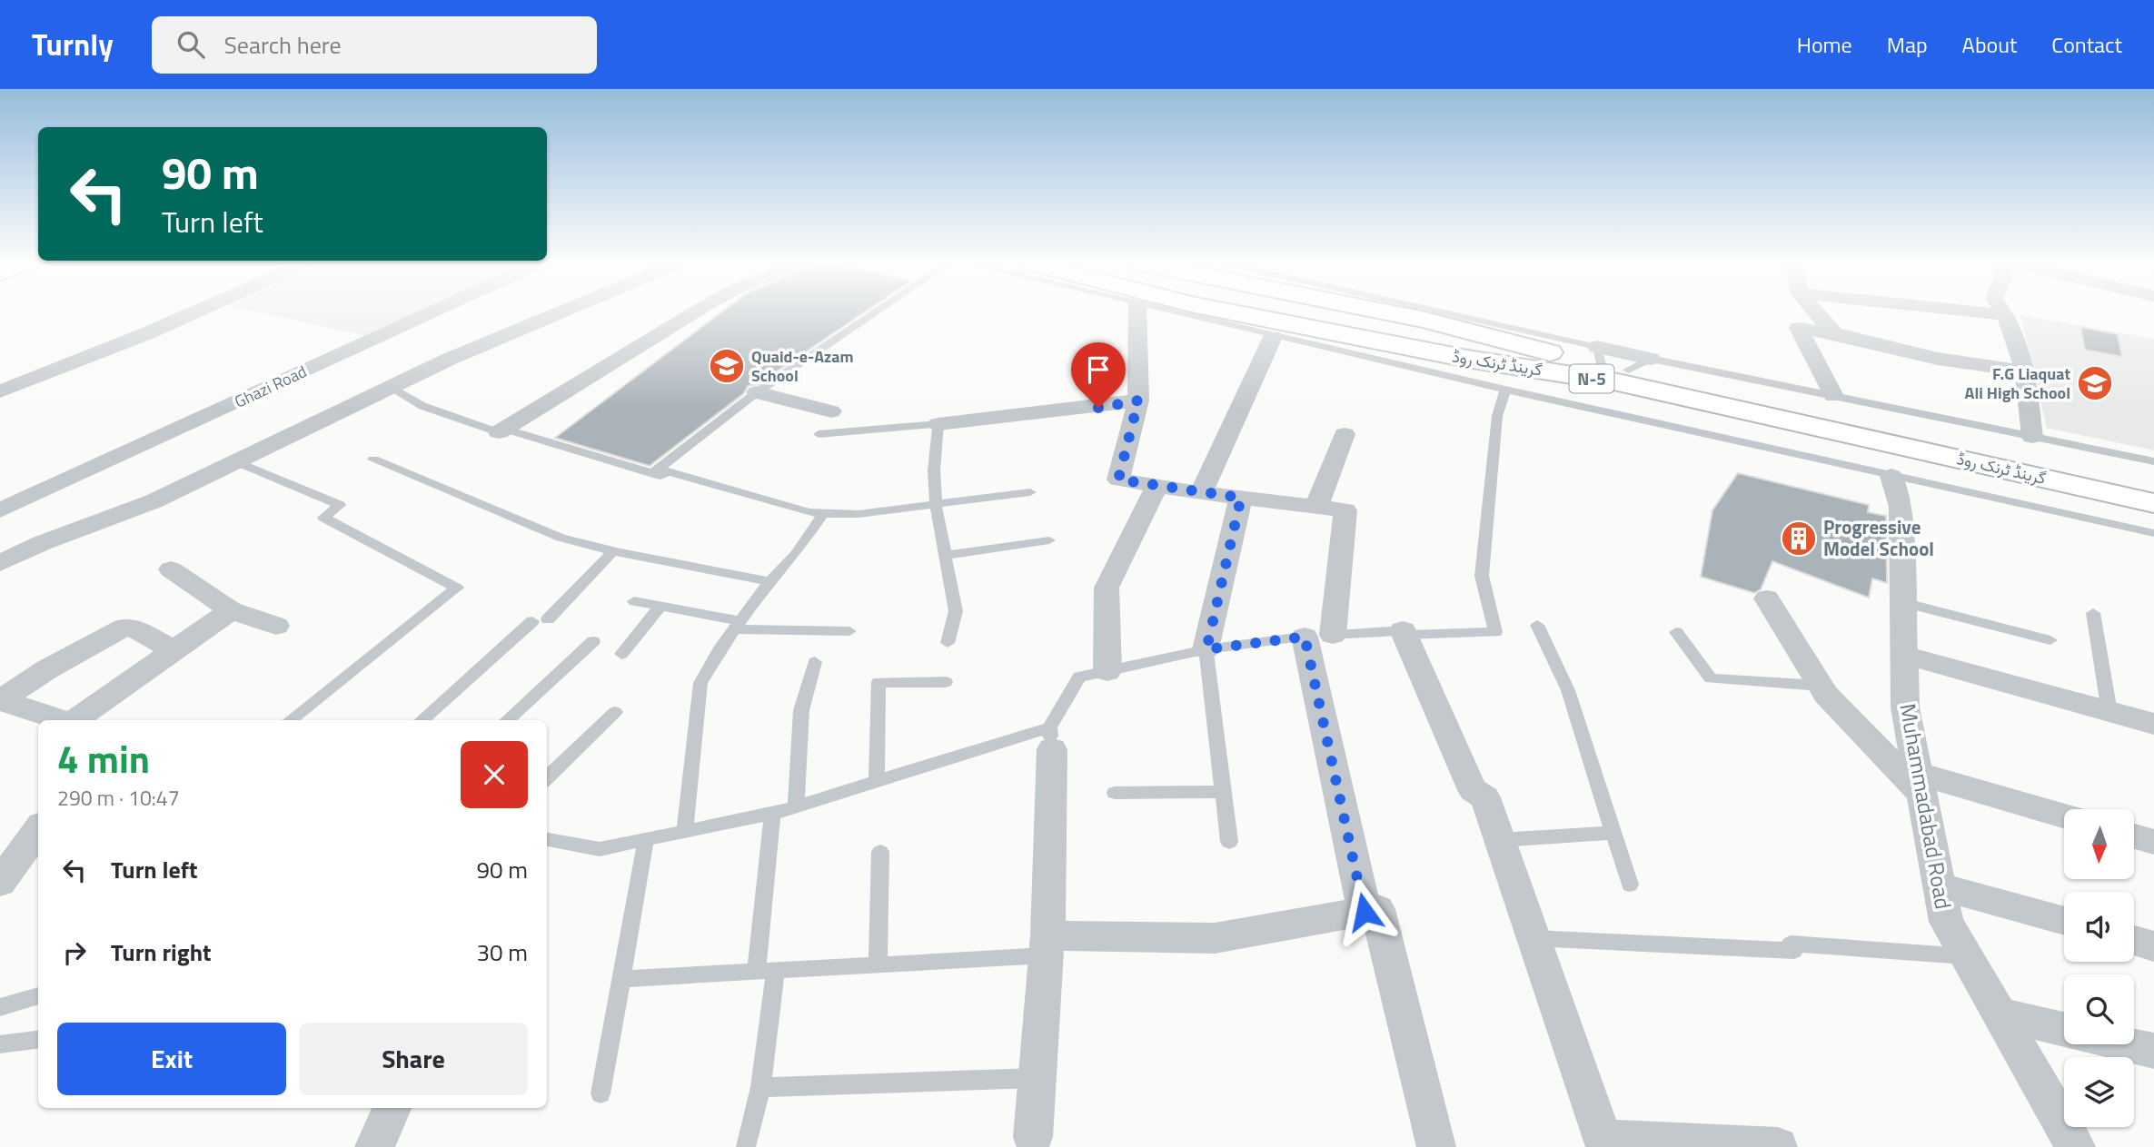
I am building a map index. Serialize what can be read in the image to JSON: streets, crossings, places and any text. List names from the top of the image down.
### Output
{
  "streets": {
    "main road": ["گرینڈ ٹرنک روڈ", "N-5"],
    "street": ["Ghazi Road", "Muhammadabad Road"]
  },
  "places": {
    "school or university": ["Quaid-e-Azam School", "F.G Liaquat Ali High School"],
    "building": ["Progressive Model School"]
  },
  "north": "bottom",
  "page": {
    "header": "Turnly",
    "search": "Search here",
    "nav": [
      "Home",
      "Map",
      "About",
      "Contact"
    ],
    "turn": ["90 m", "Turn left"],
    "heading": ["4 min", "290 m · 10:47"],
    "list": [
      {
        "name": "Turn left",
        "value": "90 m"
      },
      {
        "name": "Turn right",
        "value": "30 m"
      }
    ],
    "buttons": ["Exit", "Share"]
  }
}
